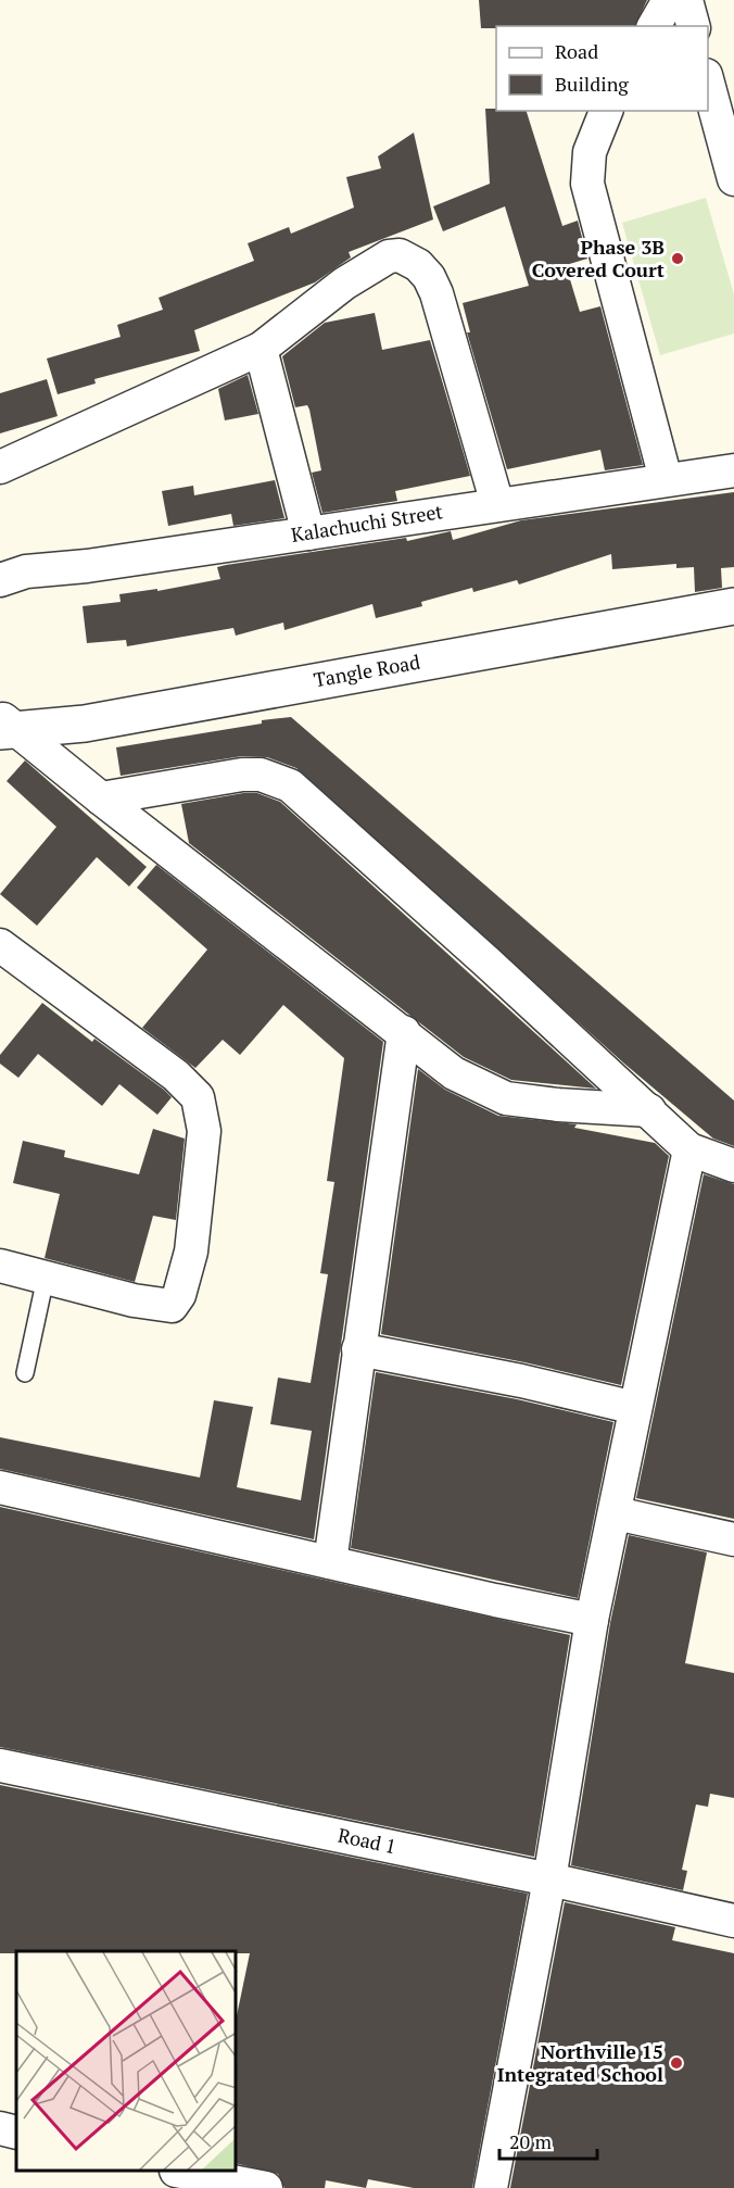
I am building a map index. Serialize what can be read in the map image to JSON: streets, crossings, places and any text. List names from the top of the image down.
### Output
{
  "streets": {
    "street": ["Kalachuchi Street", "Tangle Road", "Road 1"]
  },
  "places": ["Phase 3B Covered Court", "Northville 15 Integrated School"],
  "legend": ["Road", "Building"],
  "scale_bar": "20 m"
}
